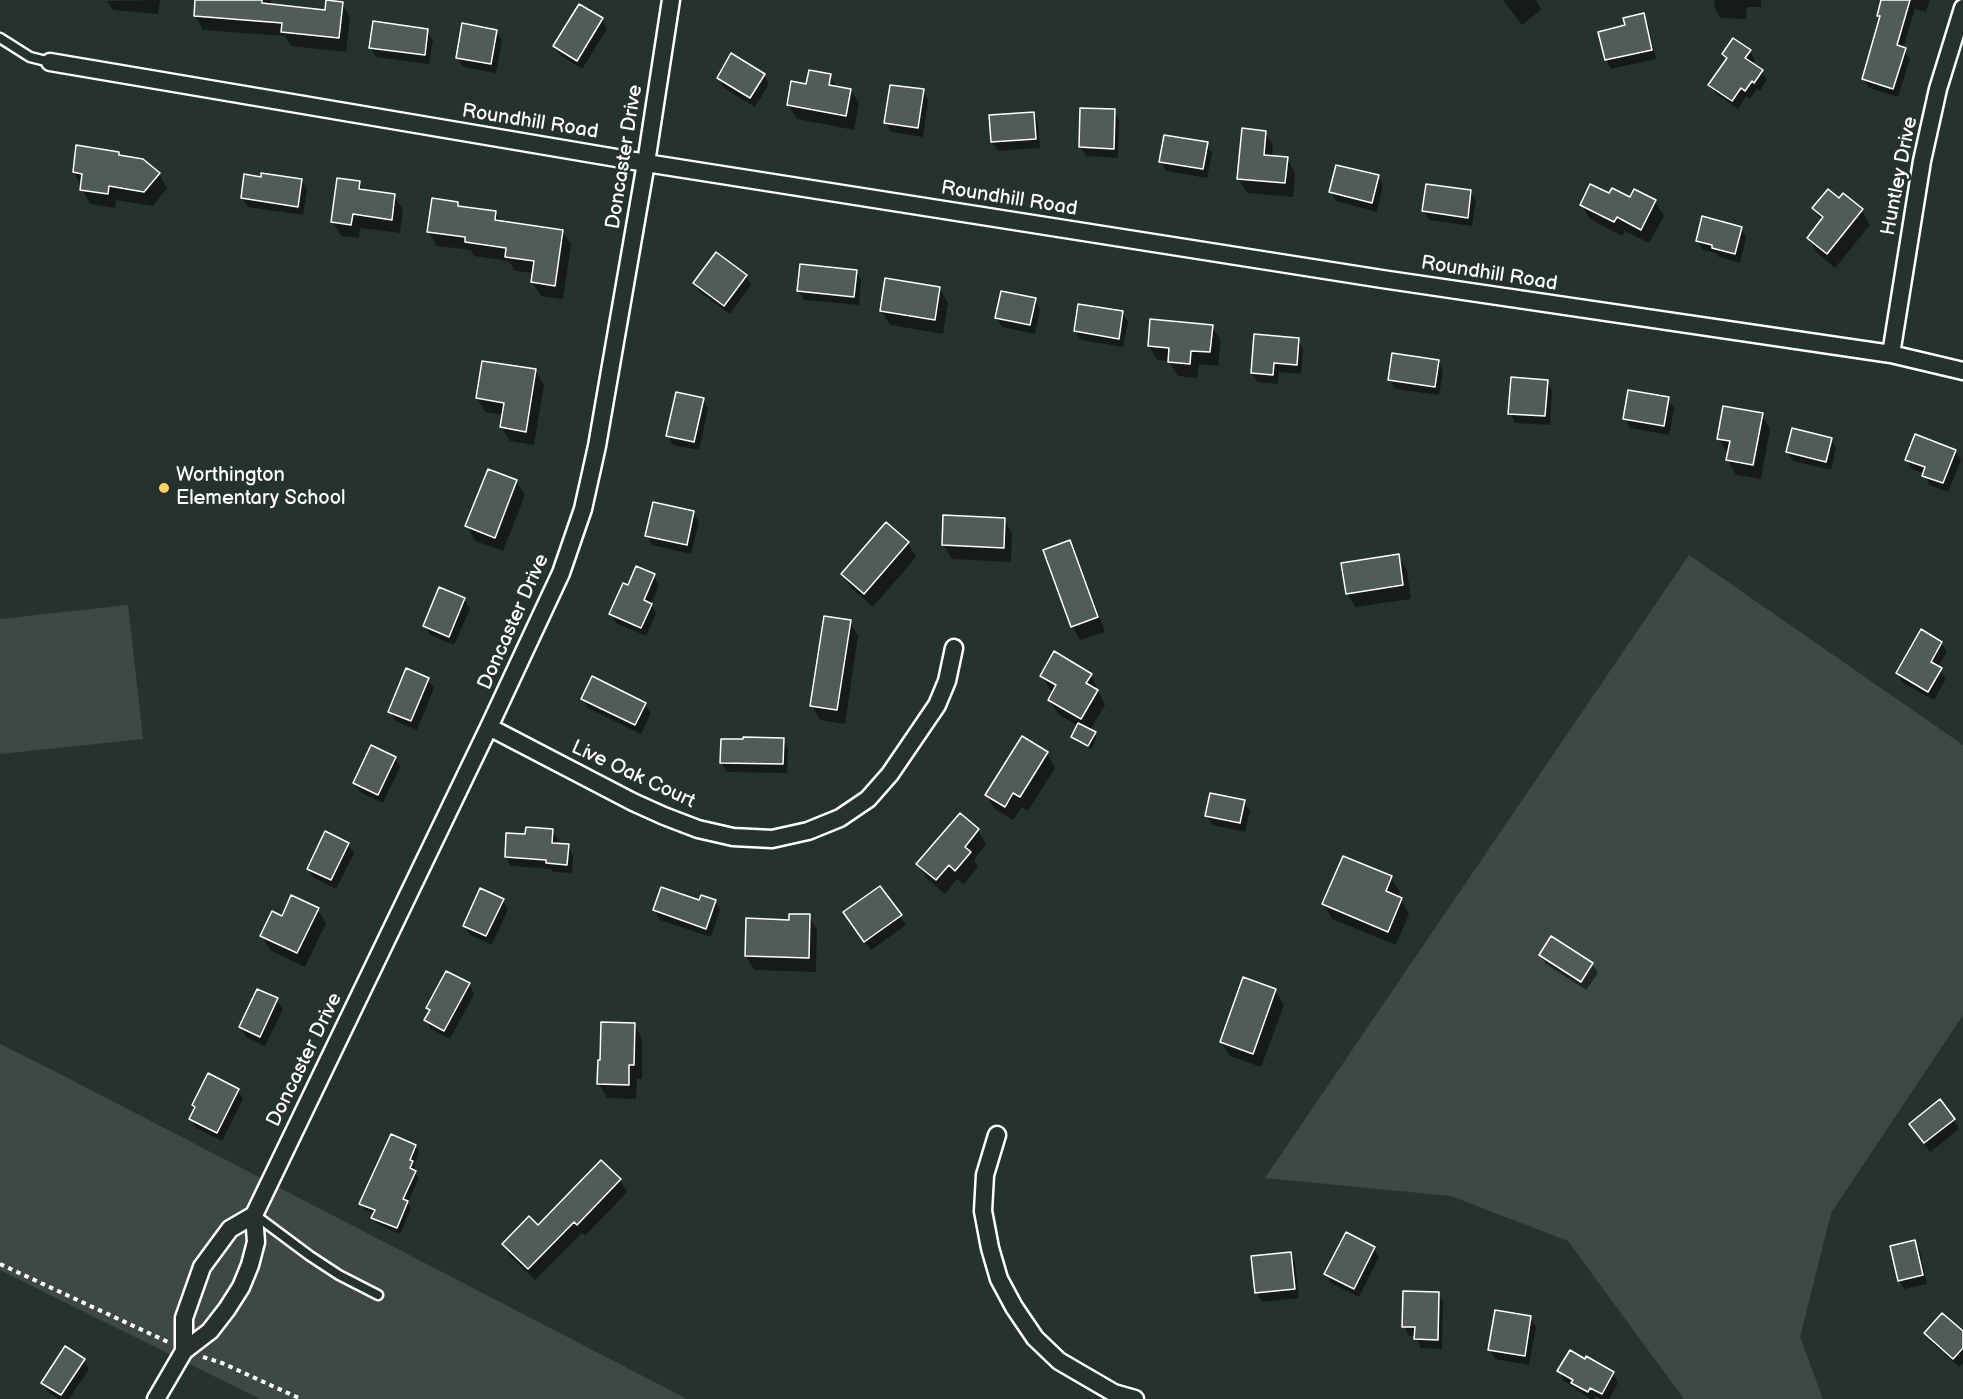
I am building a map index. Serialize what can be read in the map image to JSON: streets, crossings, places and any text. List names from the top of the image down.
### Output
{
  "streets": {
    "street": [
      "Roundhill Road",
      "Doncaster Drive",
      "Huntley Drive",
      "Live Oak Court"
    ]
  },
  "crossings": [
    ["Roundhill Road", "Doncaster Drive"],
    ["Roundhill Road", "Huntley Drive"],
    ["Doncaster Drive", "Live Oak Court"]
  ],
  "places": ["Worthington Elementary School"]
}
